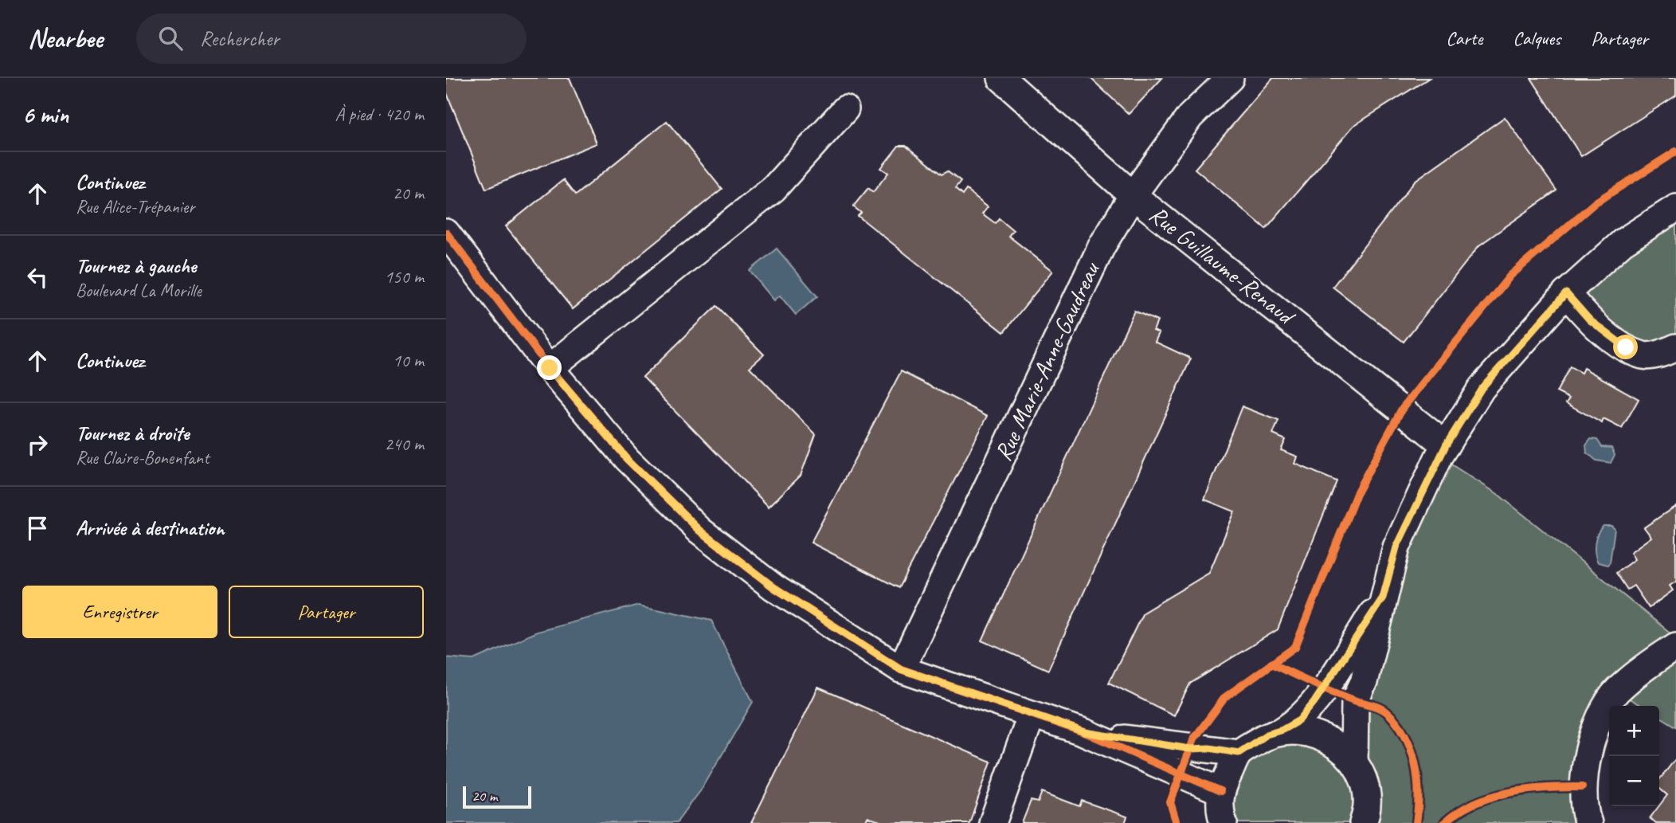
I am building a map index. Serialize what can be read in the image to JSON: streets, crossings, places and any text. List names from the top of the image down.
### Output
{
  "streets": {
    "street": ["Rue Guillaume-Renaud", "Rue Marie-Anne-Gaudreau"]
  },
  "crossings": [
    ["Rue Guillaume-Renaud", "Rue Marie-Anne-Gaudreau"]
  ],
  "scale_bar": "20 m",
  "page": {
    "header": "Nearbee",
    "search": "Rechercher",
    "nav": ["Carte", "Calques", "Partager"],
    "heading": ["6 min", "À pied · 420 m"],
    "list": [
      ["Continuez", "Rue Alice-Trépanier", "20 m"],
      ["Tournez à gauche", "Boulevard La Morille", "150 m"],
      ["Continuez", "10 m"],
      ["Tournez à droite", "Rue Claire-Bonenfant", "240 m"],
      "Arrivée à destination"
    ],
    "buttons": ["Enregistrer", "Partager"],
    "map_buttons": ["+", "−"],
    "scale": "20 m"
  }
}
